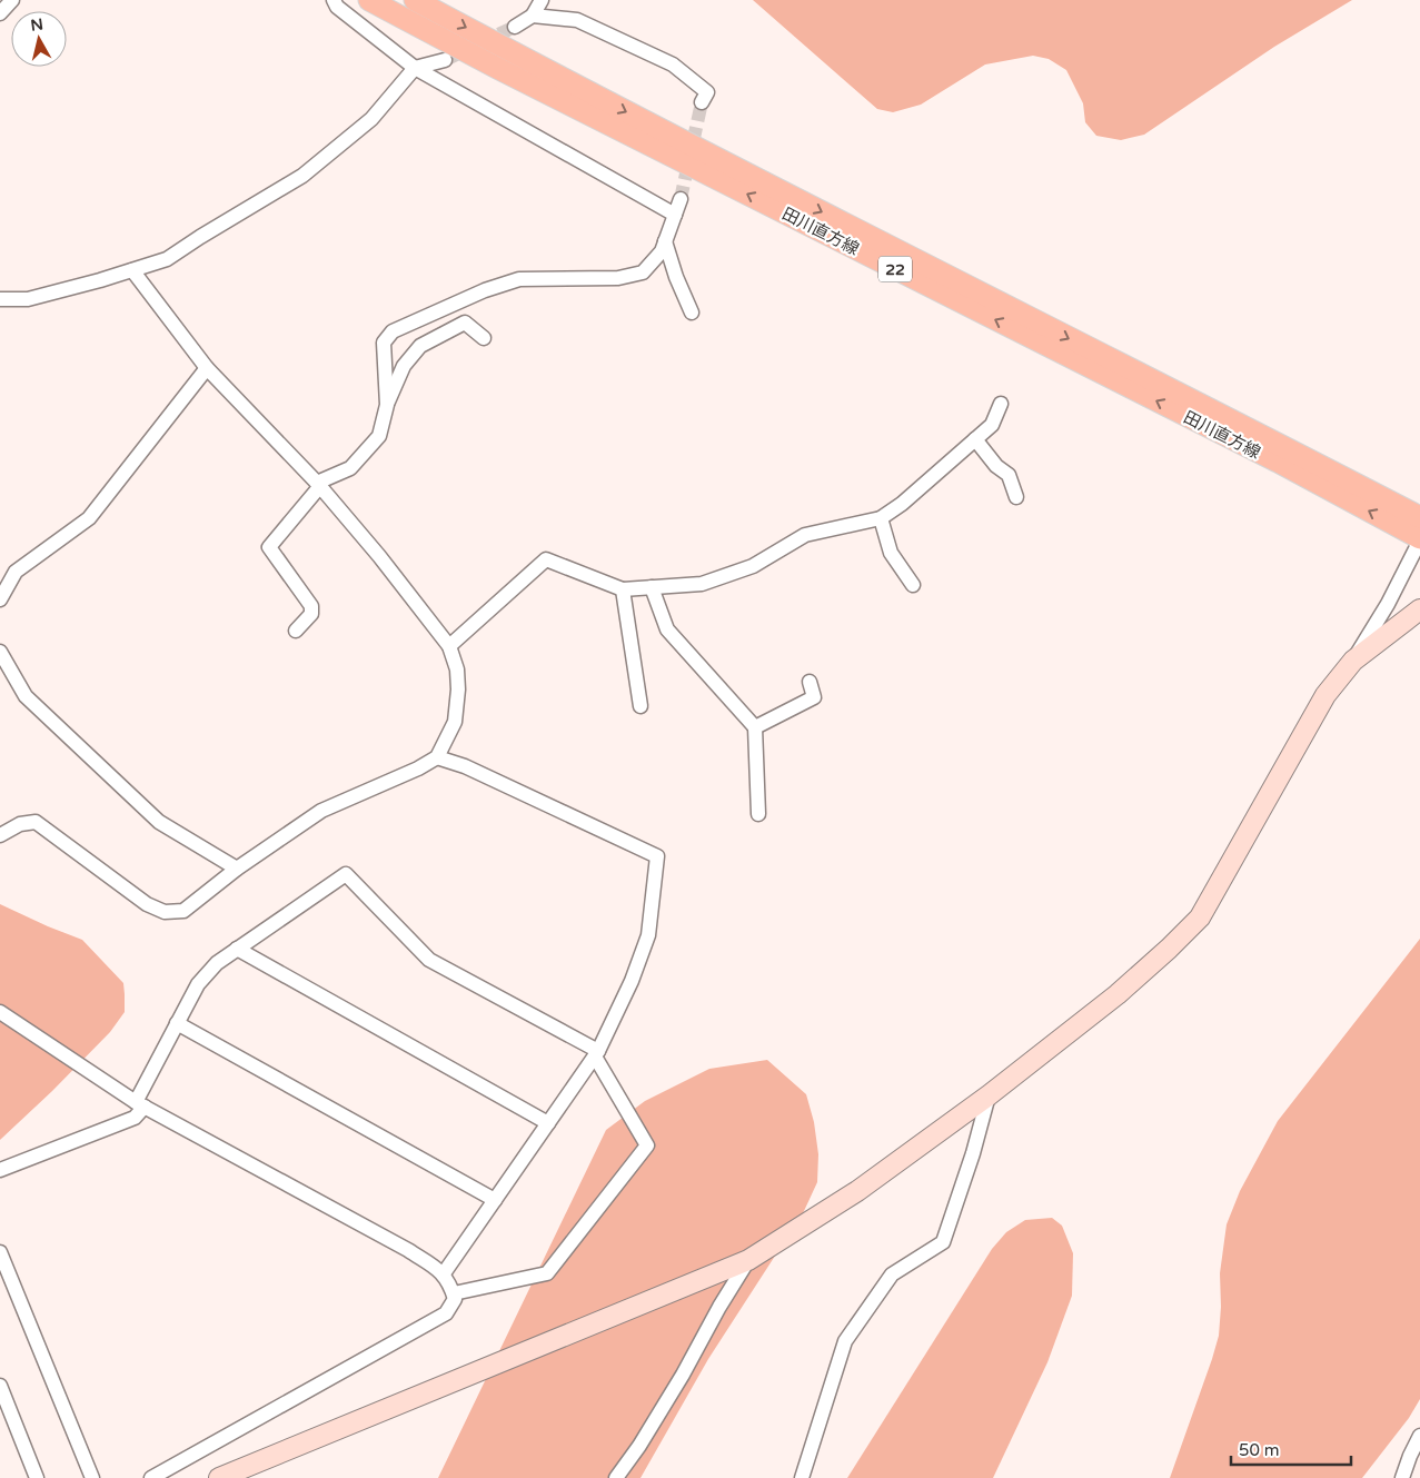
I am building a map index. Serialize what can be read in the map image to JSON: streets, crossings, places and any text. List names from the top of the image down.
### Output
{
  "streets": {
    "main road": ["田川直方線", "22"]
  },
  "scale_bar": "50 m",
  "north": "top"
}
